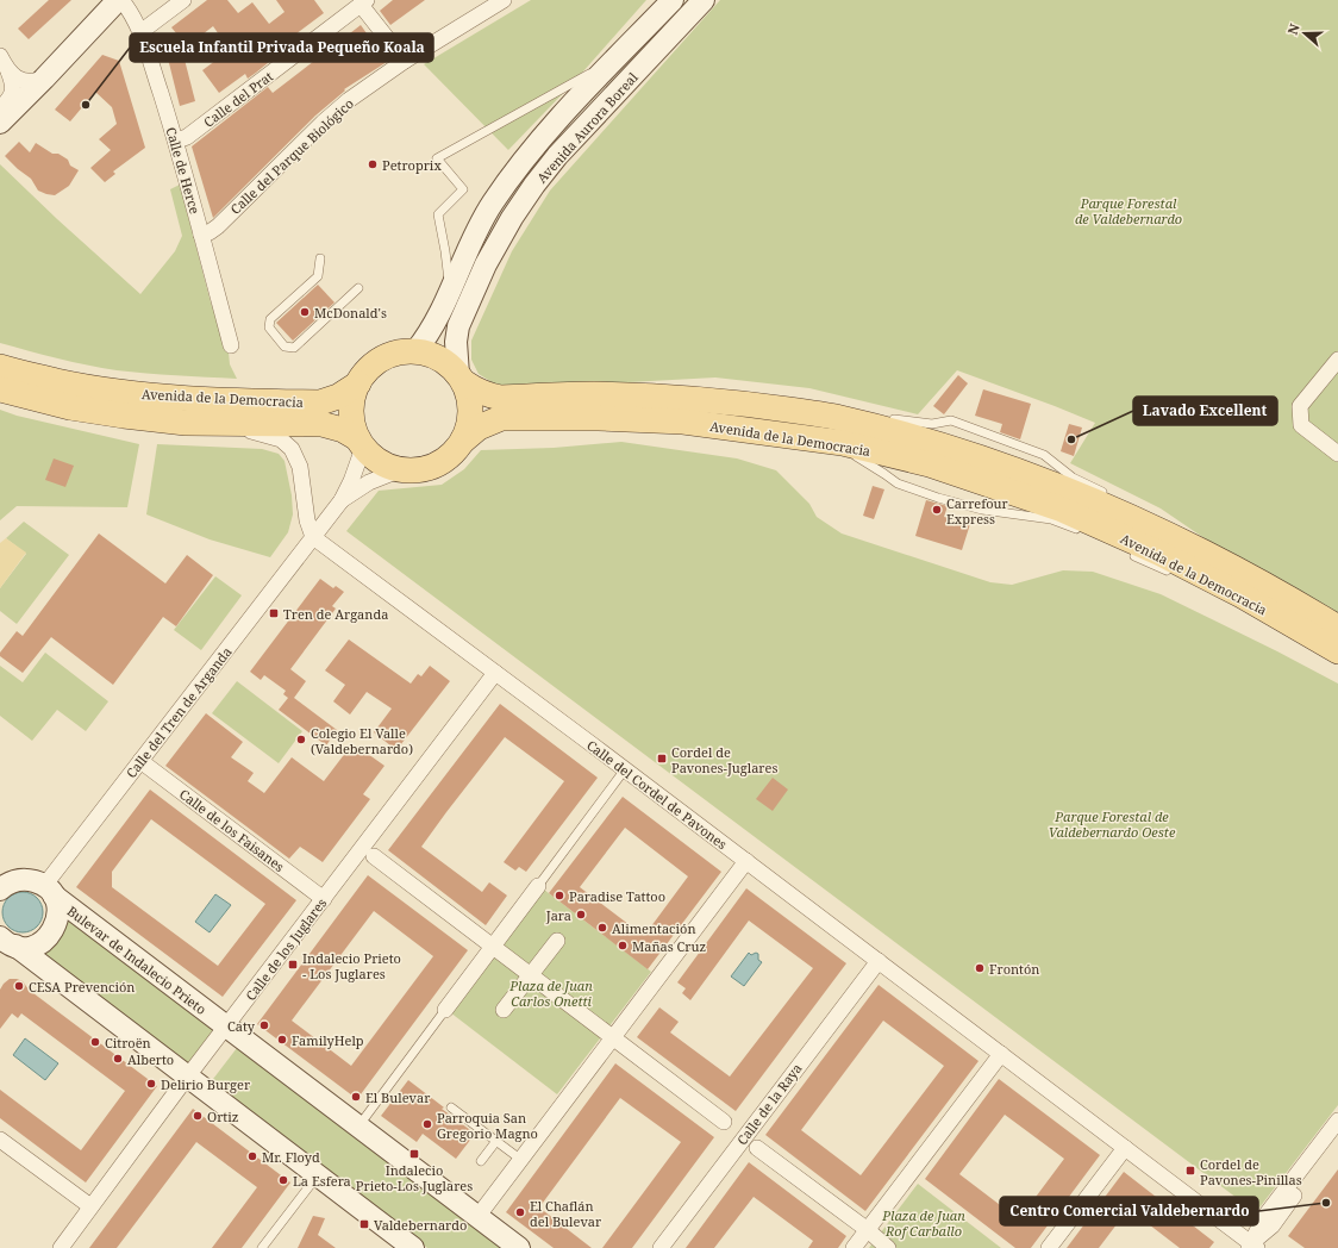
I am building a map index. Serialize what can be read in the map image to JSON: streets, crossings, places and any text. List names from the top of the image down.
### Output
{
  "streets": {
    "main road": ["Avenida de la Democracia"],
    "street": [
      "Calle del Prat",
      "Avenida Aurora Boreal",
      "Calle del Parque Biológico",
      "Calle de Herce",
      "Calle del Tren de Arganda",
      "Calle del Cordel de Pavones",
      "Calle de los Faisanes",
      "Calle de los Juglares",
      "Bulevar de Indalecio Prieto",
      "Calle de la Raya"
    ]
  },
  "crossings": [
    ["Calle del Prat", "Calle de Herce"],
    ["Avenida Aurora Boreal", "Avenida de la Democracia"],
    ["Avenida Aurora Boreal", "Calle del Tren de Arganda"],
    ["Calle del Parque Biológico", "Calle de Herce"],
    ["Avenida de la Democracia", "Calle del Tren de Arganda"],
    ["Calle del Tren de Arganda", "Calle del Cordel de Pavones"],
    ["Calle del Tren de Arganda", "Calle de los Faisanes"],
    ["Calle del Tren de Arganda", "Bulevar de Indalecio Prieto"],
    ["Calle del Cordel de Pavones", "Calle de los Juglares"],
    ["Calle del Cordel de Pavones", "Calle de la Raya"],
    ["Calle de los Faisanes", "Calle de los Juglares"],
    ["Calle de los Juglares", "Bulevar de Indalecio Prieto"]
  ],
  "parks": [
    "Parque Forestal de Valdebernardo",
    "Parque Forestal de Valdebernardo Oeste",
    "Plaza de Juan Carlos Onetti",
    "Plaza de Juan Rof Carballo"
  ],
  "places": {
    "other": [
      "Escuela Infantil Privada Pequeño Koala",
      "Petroprix",
      "McDonald's",
      "Lavado Excellent",
      "Carrefour Express",
      "Colegio El Valle (Valdebernardo)",
      "Paradise Tattoo",
      "Jara",
      "Alimentación",
      "Mañas Cruz",
      "Frontón",
      "CESA Prevención",
      "Caty",
      "FamilyHelp",
      "Citroën",
      "Alberto",
      "Delirio Burger",
      "El Bulevar",
      "Ortiz",
      "Parroquia San Gregorio Magno",
      "Mr. Floyd",
      "La Esfera",
      "Centro Comercial Valdebernardo",
      "El Chaflán del Bulevar"
    ],
    "transit": [
      "Tren de Arganda",
      "Cordel de Pavones-Juglares",
      "Indalecio Prieto - Los Juglares",
      "Indalecio Prieto-Los Juglares",
      "Cordel de Pavones-Pinillas",
      "Valdebernardo"
    ]
  },
  "north": "left"
}
